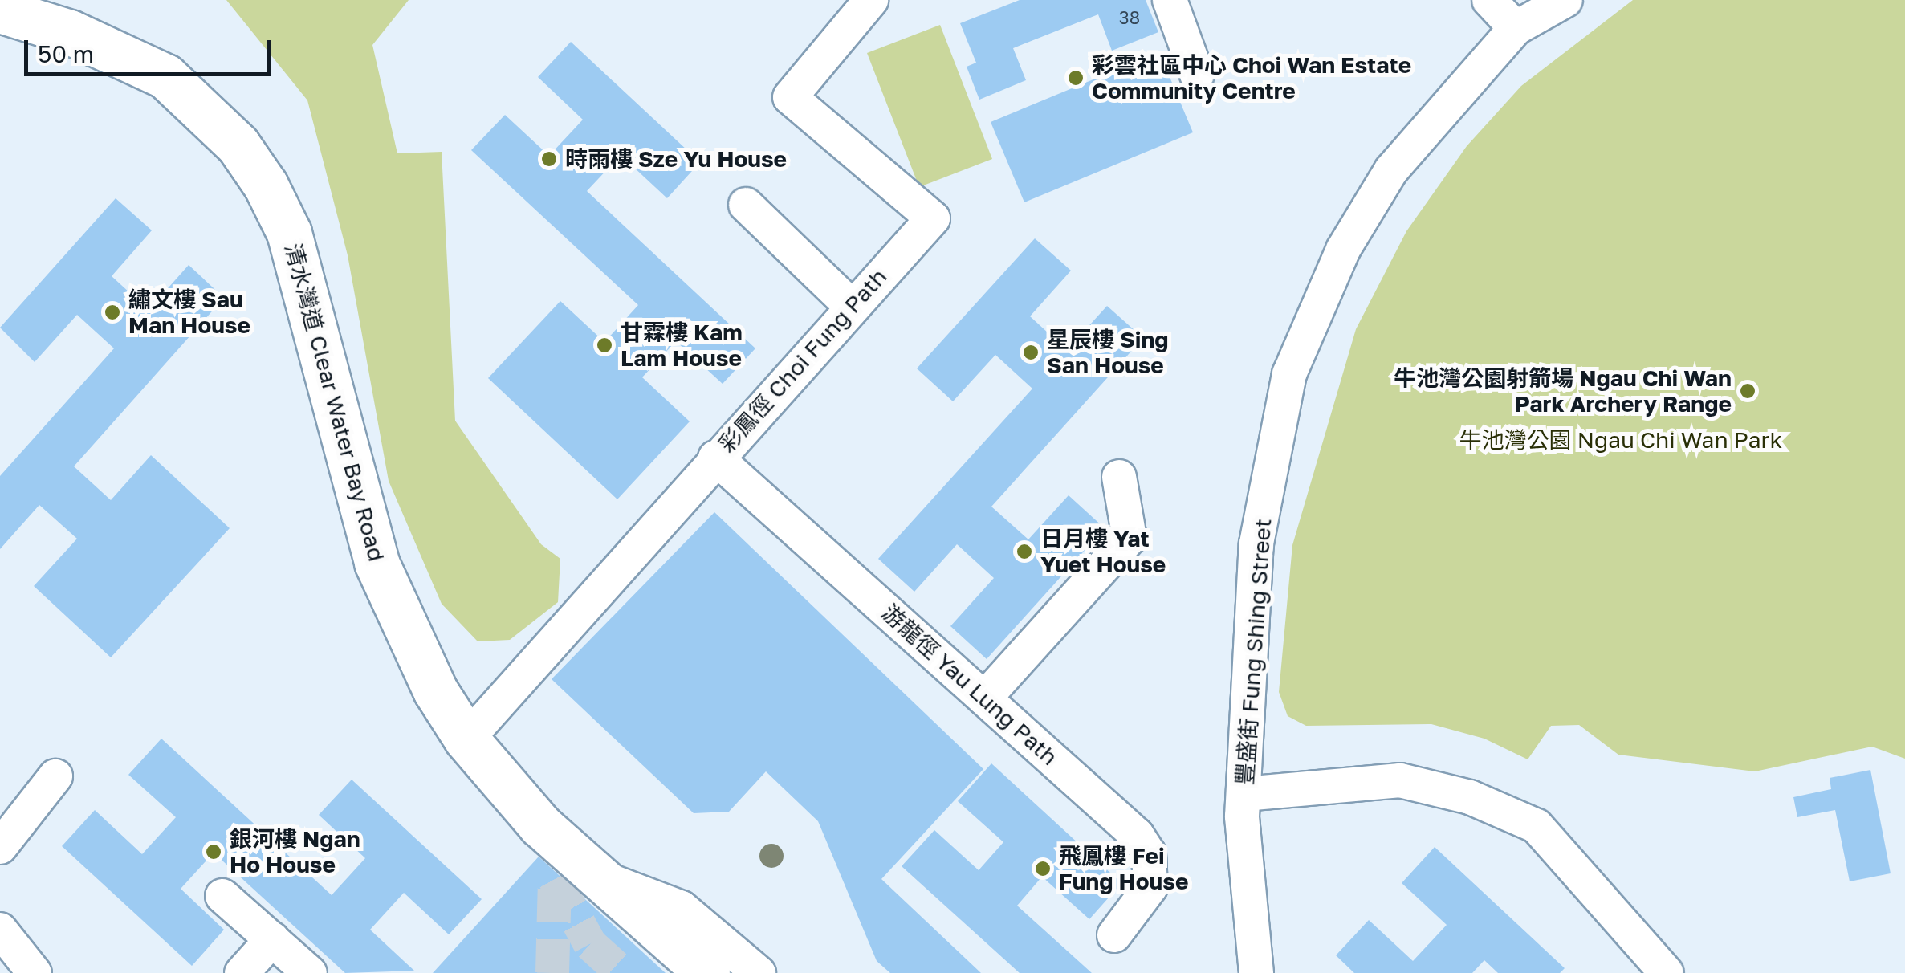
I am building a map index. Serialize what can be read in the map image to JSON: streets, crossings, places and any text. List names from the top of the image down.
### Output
{
  "streets": {
    "main road": ["清水灣道 Clear Water Bay Road"],
    "street": ["彩鳳徑 Choi Fung Path", "豐盛街 Fung Shing Street", "游龍徑 Yau Lung Path"]
  },
  "crossings": [
    ["彩鳳徑 Choi Fung Path", "清水灣道 Clear Water Bay Road"],
    ["彩鳳徑 Choi Fung Path", "游龍徑 Yau Lung Path"]
  ],
  "parks": ["牛池灣公園 Ngau Chi Wan Park"],
  "places": [
    "彩雲社區中心 Choi Wan Estate Community Centre",
    "時雨樓 Sze Yu House",
    "繡文樓 Sau Man House",
    "甘霖樓 Kam Lam House",
    "星辰樓 Sing San House",
    "牛池灣公園射箭場 Ngau Chi Wan Park Archery Range",
    "日月樓 Yat Yuet House",
    "銀河樓 Ngan Ho House",
    "飛鳳樓 Fei Fung House"
  ],
  "house_numbers": ["38"],
  "scale_bar": "50 m"
}
